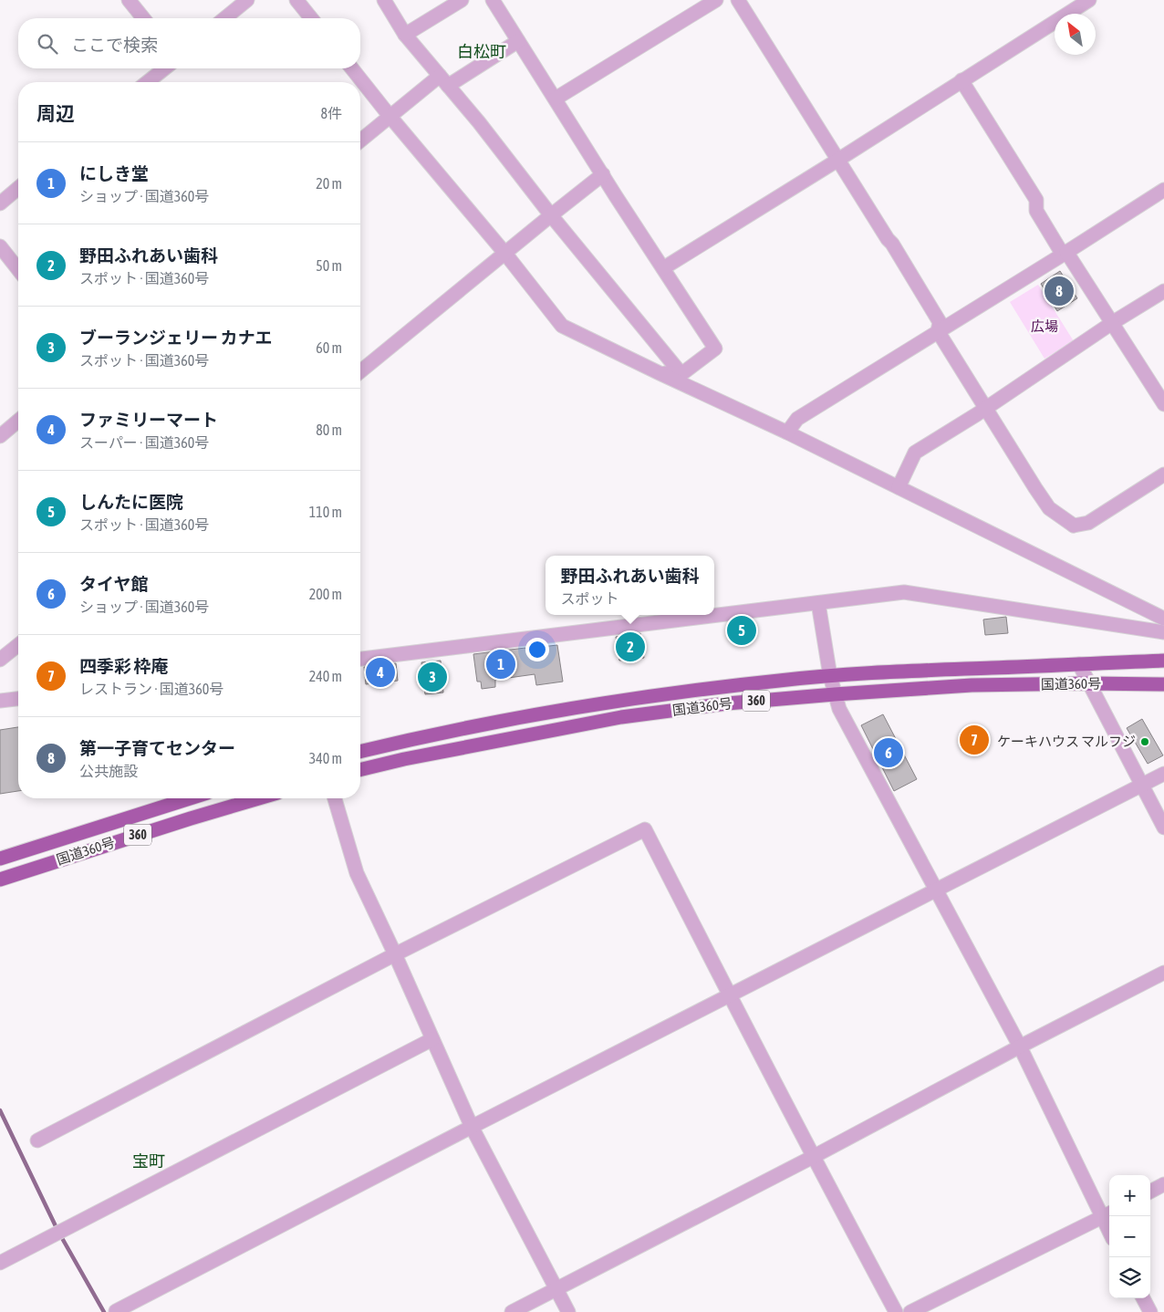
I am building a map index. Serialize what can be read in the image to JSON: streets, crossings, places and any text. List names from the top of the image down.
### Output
{
  "streets": {
    "highway": ["国道360号", "360"]
  },
  "districts": ["白松町", "宝町"],
  "parks": ["広場"],
  "places": ["ケーキハウス マルフジ"],
  "north": "top left",
  "page": {
    "search": "ここで検索",
    "heading": ["周辺", "8件"],
    "list": [
      {
        "mark": "1",
        "name": "にしき堂",
        "note": "ショップ · 国道360号",
        "value": "20 m"
      },
      {
        "mark": "2",
        "name": "野田ふれあい歯科",
        "note": "スポット · 国道360号",
        "value": "50 m"
      },
      {
        "mark": "3",
        "name": "ブーランジェリー カナエ",
        "note": "スポット · 国道360号",
        "value": "60 m"
      },
      {
        "mark": "4",
        "name": "ファミリーマート",
        "note": "スーパー · 国道360号",
        "value": "80 m"
      },
      {
        "mark": "5",
        "name": "しんたに医院",
        "note": "スポット · 国道360号",
        "value": "110 m"
      },
      {
        "mark": "6",
        "name": "タイヤ館",
        "note": "ショップ · 国道360号",
        "value": "200 m"
      },
      {
        "mark": "7",
        "name": "四季彩 枠庵",
        "note": "レストラン · 国道360号",
        "value": "240 m"
      },
      {
        "mark": "8",
        "name": "第一子育てセンター",
        "note": "公共施設",
        "value": "340 m"
      }
    ],
    "pins": [
      "8",
      "5",
      "2",
      "1",
      "4",
      "3",
      "7",
      "6"
    ],
    "popup": ["野田ふれあい歯科", "スポット"],
    "map_buttons": ["+", "−"]
  }
}
